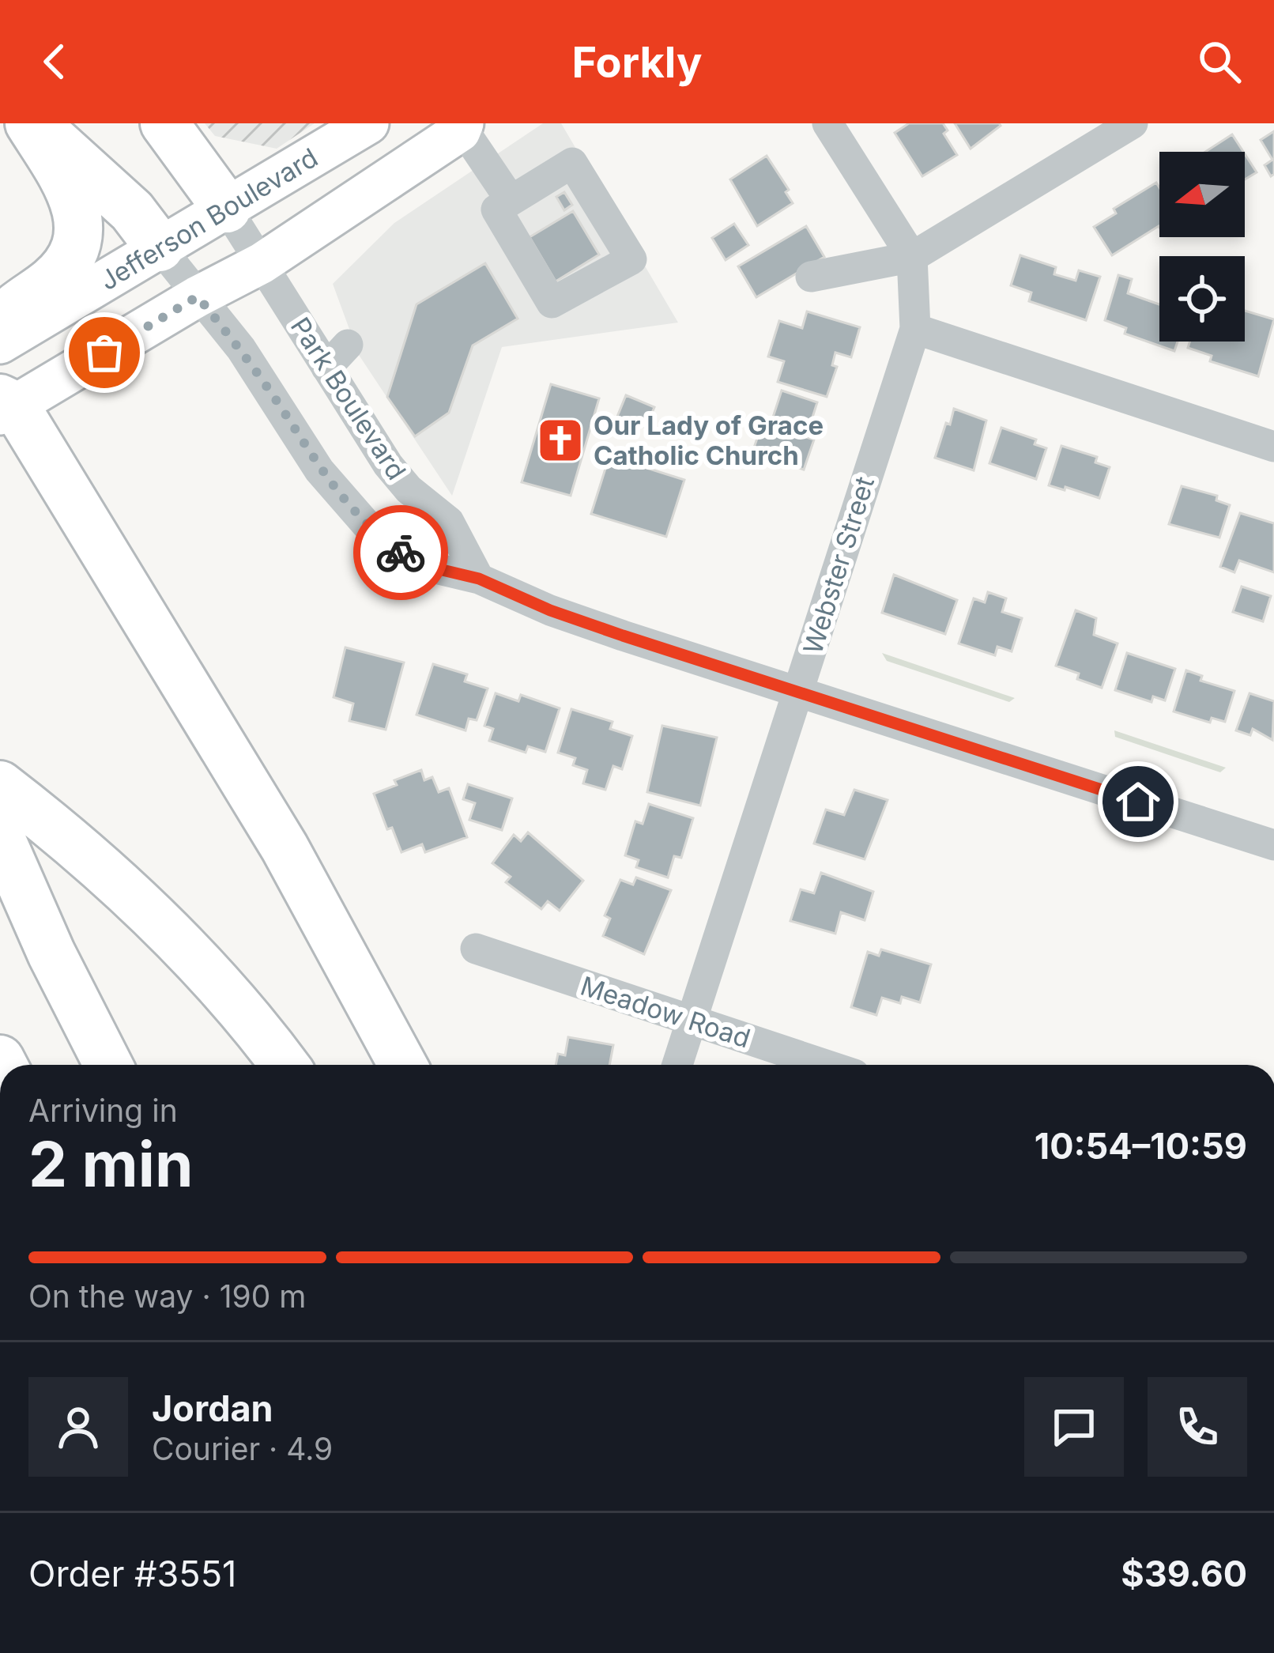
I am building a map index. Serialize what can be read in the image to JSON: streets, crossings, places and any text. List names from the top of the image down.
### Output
{
  "streets": {
    "main road": ["Jefferson Boulevard"],
    "street": ["Park Boulevard", "Webster Street", "Meadow Road"]
  },
  "crossings": [
    ["Jefferson Boulevard", "Park Boulevard"],
    ["Webster Street", "Meadow Road"]
  ],
  "places": {
    "church": ["Our Lady of Grace Catholic Church"]
  },
  "north": "left",
  "page": {
    "header": "Forkly",
    "heading": ["2 min", "Arriving in", "10:54–10:59"],
    "panel": [
      "Jordan",
      "Courier · 4.9",
      "Order #3551",
      "$39.60"
    ],
    "bar": "On the way · 190 m"
  }
}
